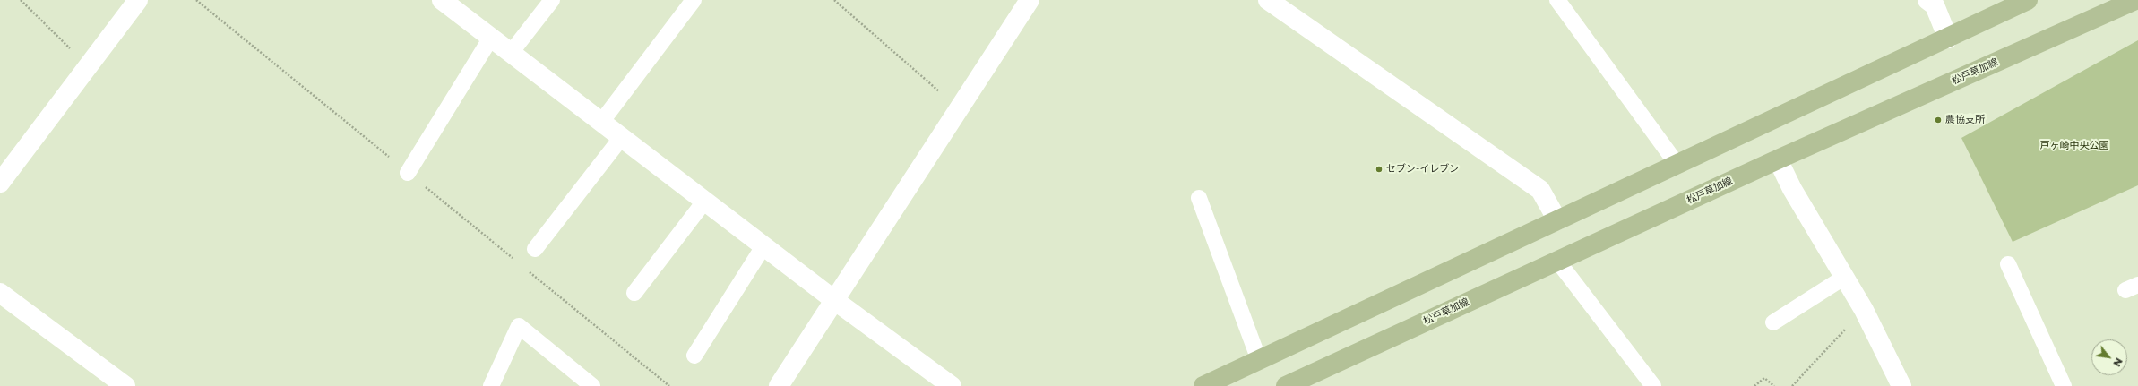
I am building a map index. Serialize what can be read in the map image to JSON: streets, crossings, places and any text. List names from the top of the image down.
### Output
{
  "streets": {
    "main road": ["松戸草加線"]
  },
  "parks": ["戸ヶ崎中央公園"],
  "places": ["農協支所", "セブン-イレブン"],
  "north": "bottom right"
}
